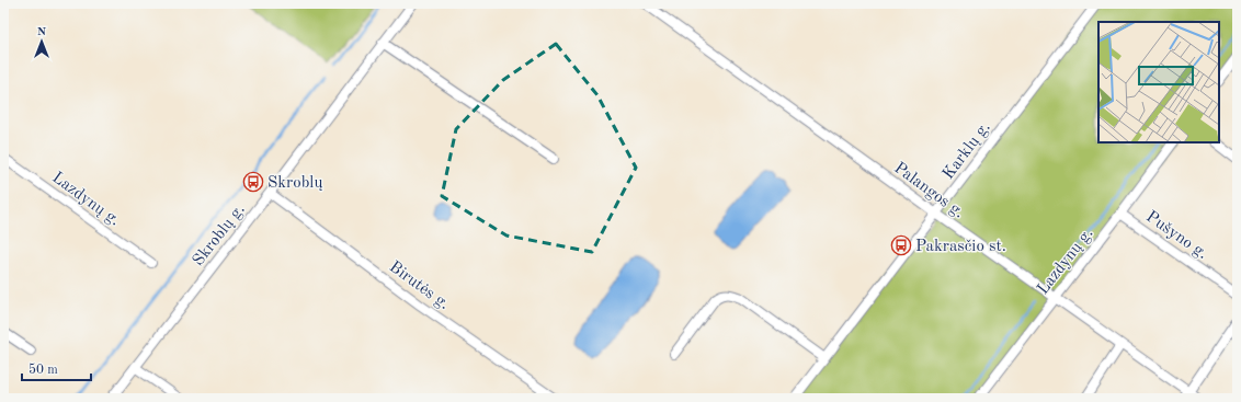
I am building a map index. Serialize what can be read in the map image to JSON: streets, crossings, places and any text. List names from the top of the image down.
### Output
{
  "streets": {
    "street": [
      "Karklų g.",
      "Palangos g.",
      "Lazdynų g.",
      "Skroblų g.",
      "Pušyno g.",
      "Birutės g."
    ]
  },
  "crossings": [
    ["Karklų g.", "Palangos g."],
    ["Palangos g.", "Lazdynų g."],
    ["Lazdynų g.", "Pušyno g."],
    ["Skroblų g.", "Birutės g."]
  ],
  "places": {
    "bus stop": ["Skroblų", "Pakrasčio st."]
  },
  "scale_bar": "50 m",
  "north": "top"
}
